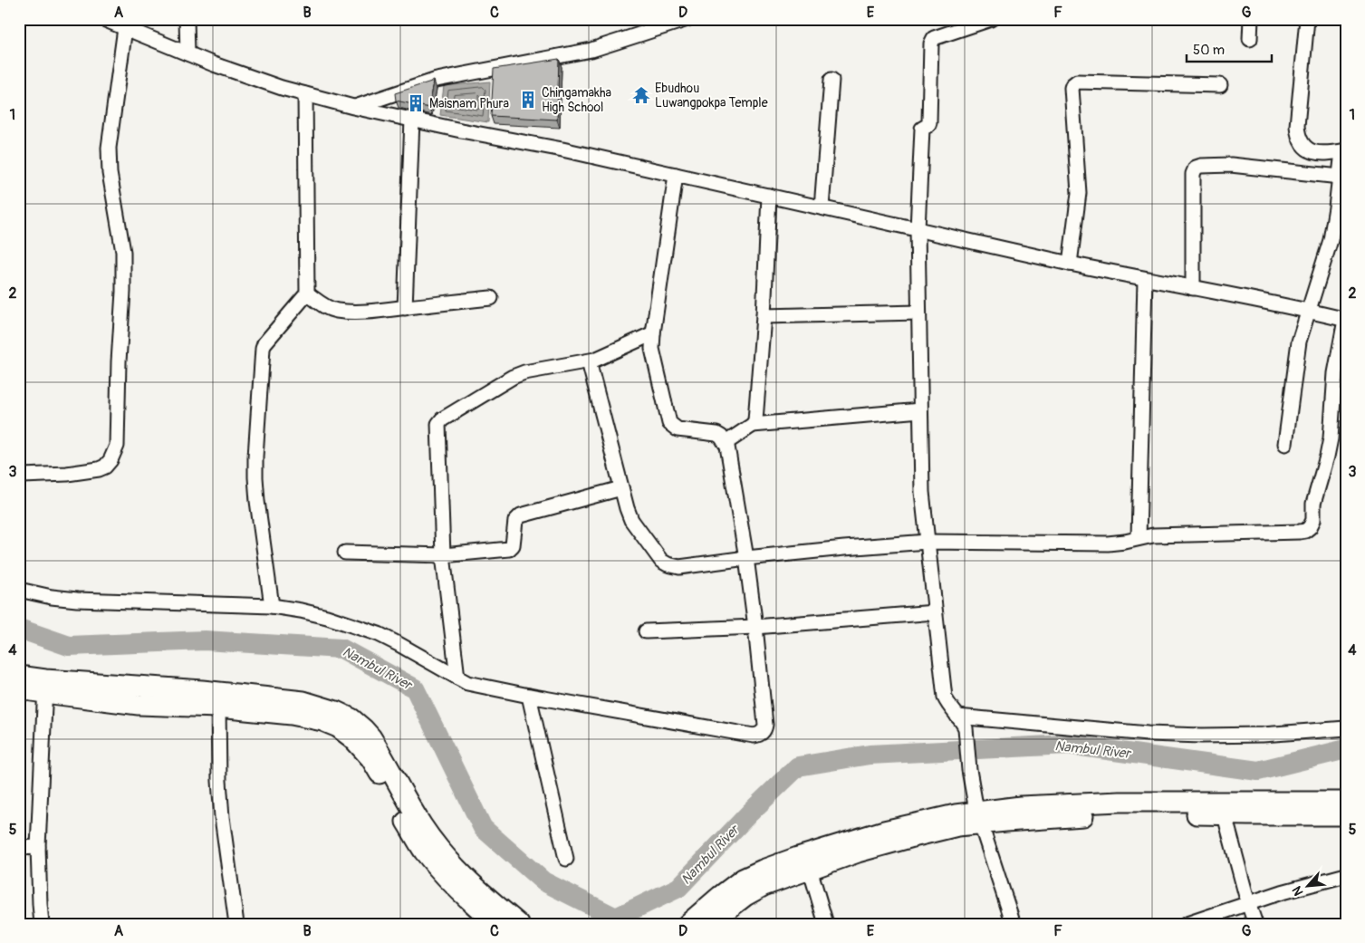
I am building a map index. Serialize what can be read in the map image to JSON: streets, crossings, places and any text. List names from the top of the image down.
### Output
{
  "water": ["Nambul River"],
  "places": {
    "temple": ["Ebudhou Luwangpokpa Temple"],
    "building": ["Chingamakha High School", "Maisnam Phura"]
  },
  "scale_bar": "50 m",
  "north": "bottom left",
  "grid": {
    "columns": [
      "A",
      "B",
      "C",
      "D",
      "E",
      "F",
      "G"
    ],
    "rows": [
      "1",
      "2",
      "3",
      "4",
      "5"
    ]
  }
}
